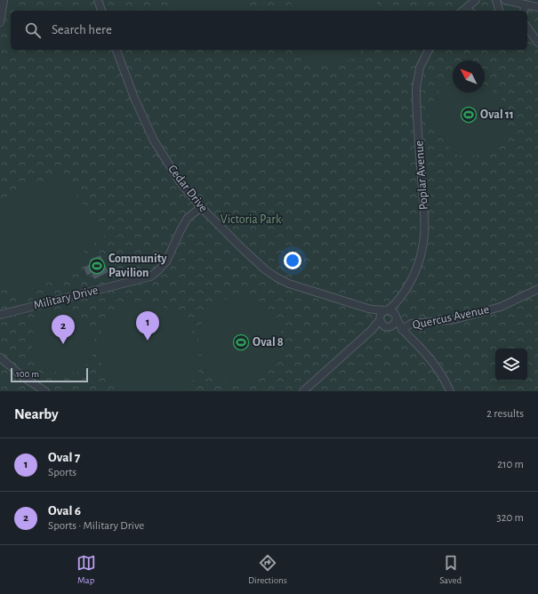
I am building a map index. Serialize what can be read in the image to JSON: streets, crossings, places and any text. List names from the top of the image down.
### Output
{
  "streets": {
    "street": [
      "Poplar Avenue",
      "Cedar Drive",
      "Military Drive",
      "Quercus Avenue"
    ]
  },
  "crossings": [
    ["Poplar Avenue", "Cedar Drive"],
    ["Cedar Drive", "Military Drive"]
  ],
  "parks": ["Victoria Park"],
  "places": {
    "sports": ["Oval 11", "Community Pavilion", "Oval 8"]
  },
  "scale_bar": "100 m",
  "north": "top left",
  "page": {
    "search": "Search here",
    "pins": ["1", "2"],
    "scale": "100 m",
    "heading": ["Nearby", "2 results"],
    "list": [
      {
        "mark": "1",
        "name": "Oval 7",
        "note": "Sports",
        "value": "210 m"
      },
      {
        "mark": "2",
        "name": "Oval 6",
        "note": "Sports · Military Drive",
        "value": "320 m"
      }
    ],
    "nav": ["Map", "Directions", "Saved"]
  }
}
